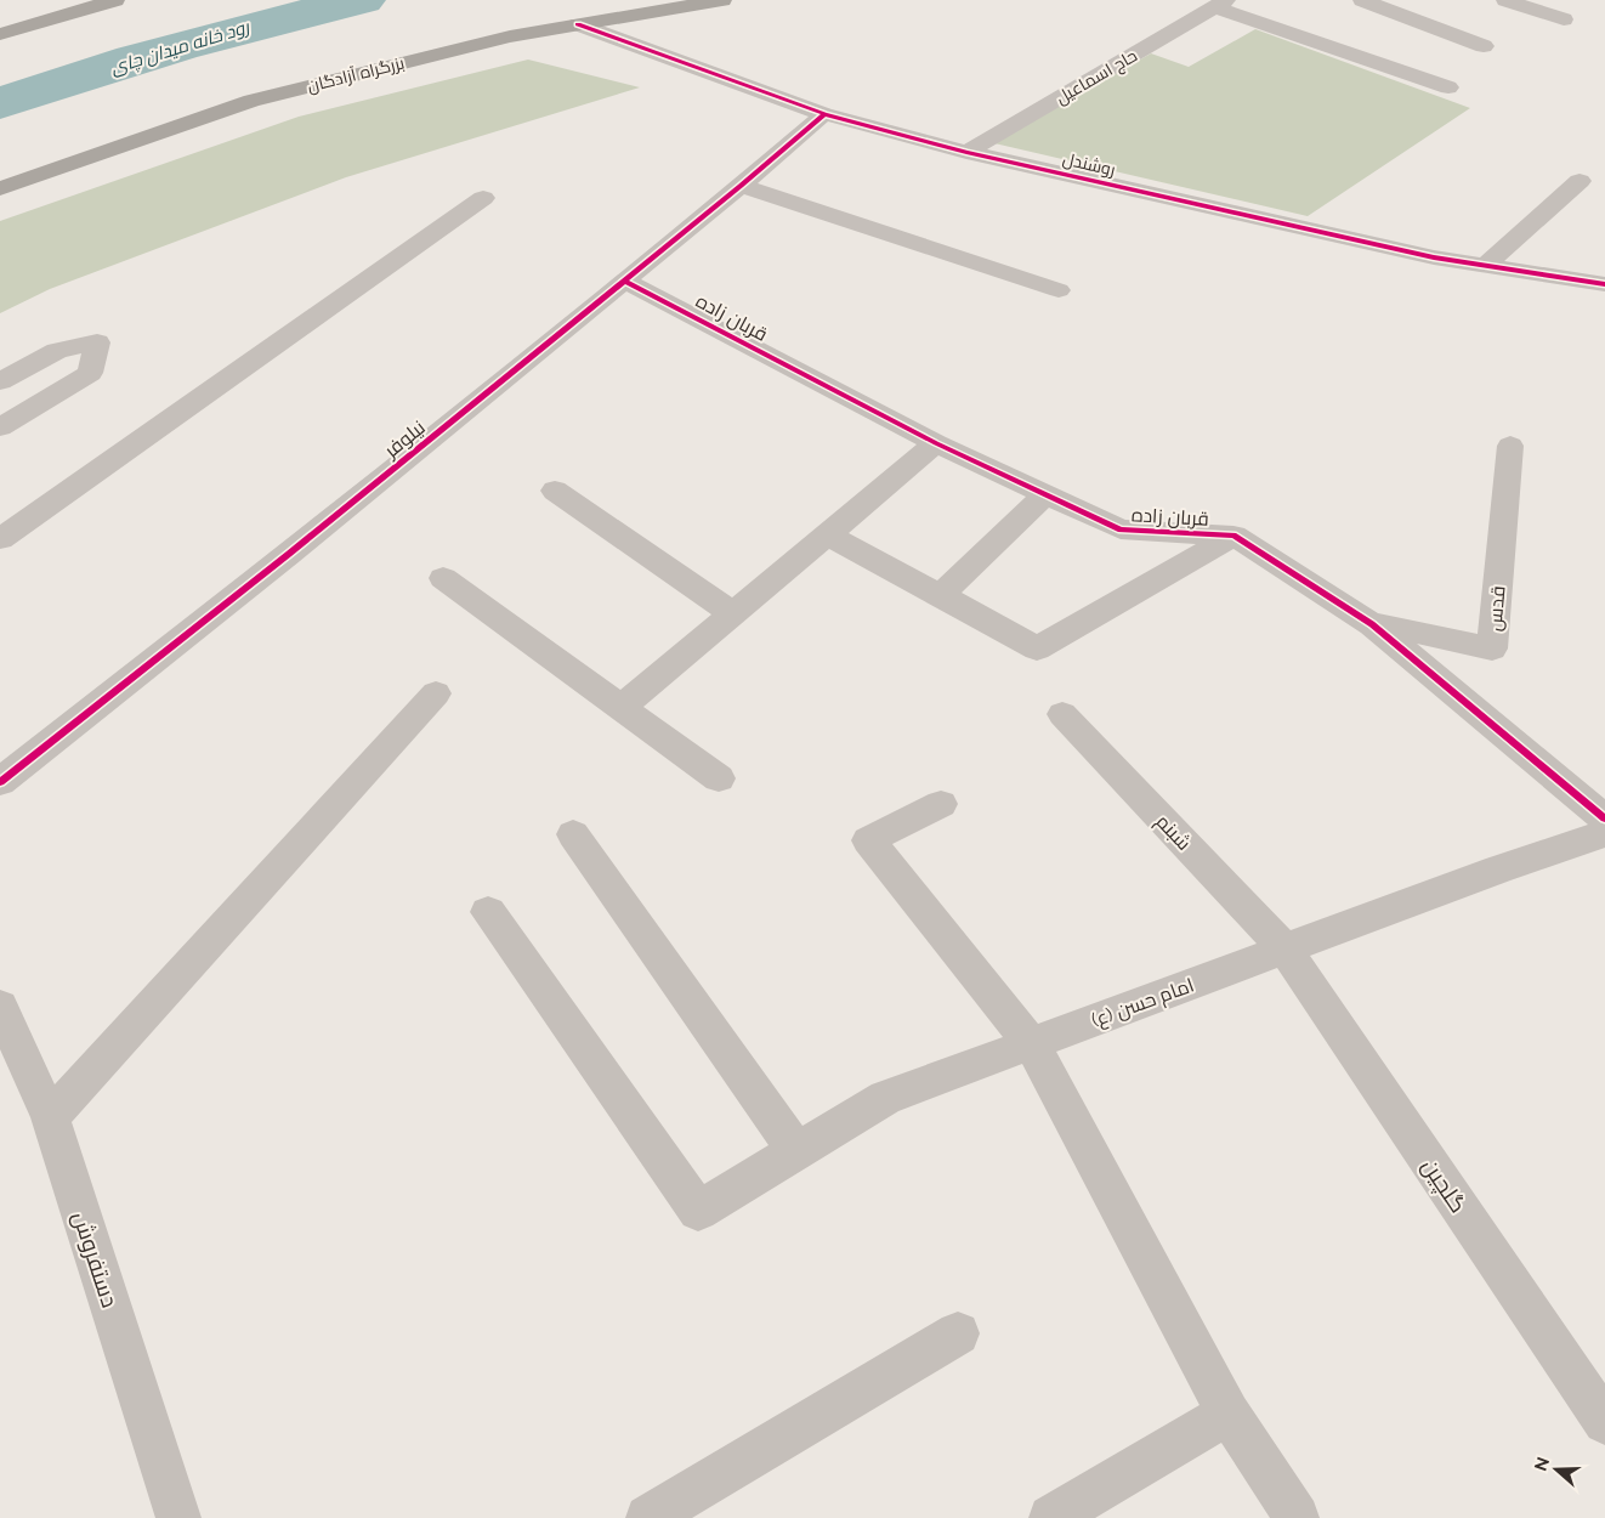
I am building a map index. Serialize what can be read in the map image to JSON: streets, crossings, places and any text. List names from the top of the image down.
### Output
{
  "streets": {
    "highway": ["بزرگراه آزادگان"],
    "street": [
      "حاج اسماعیل",
      "روشندل",
      "قربان زاده",
      "نیلوفر",
      "قدس",
      "شبنم",
      "امام حسن (ع)",
      "گلچین",
      "دستفروش"
    ]
  },
  "crossings": [
    ["بزرگراه آزادگان", "روشندل"],
    ["حاج اسماعیل", "روشندل"],
    ["روشندل", "نیلوفر"],
    ["قربان زاده", "نیلوفر"],
    ["قربان زاده", "قدس"],
    ["شبنم", "امام حسن (ع)"],
    ["شبنم", "گلچین"],
    ["امام حسن (ع)", "گلچین"]
  ],
  "water": ["رود خانه میدان چای"],
  "north": "left"
}
